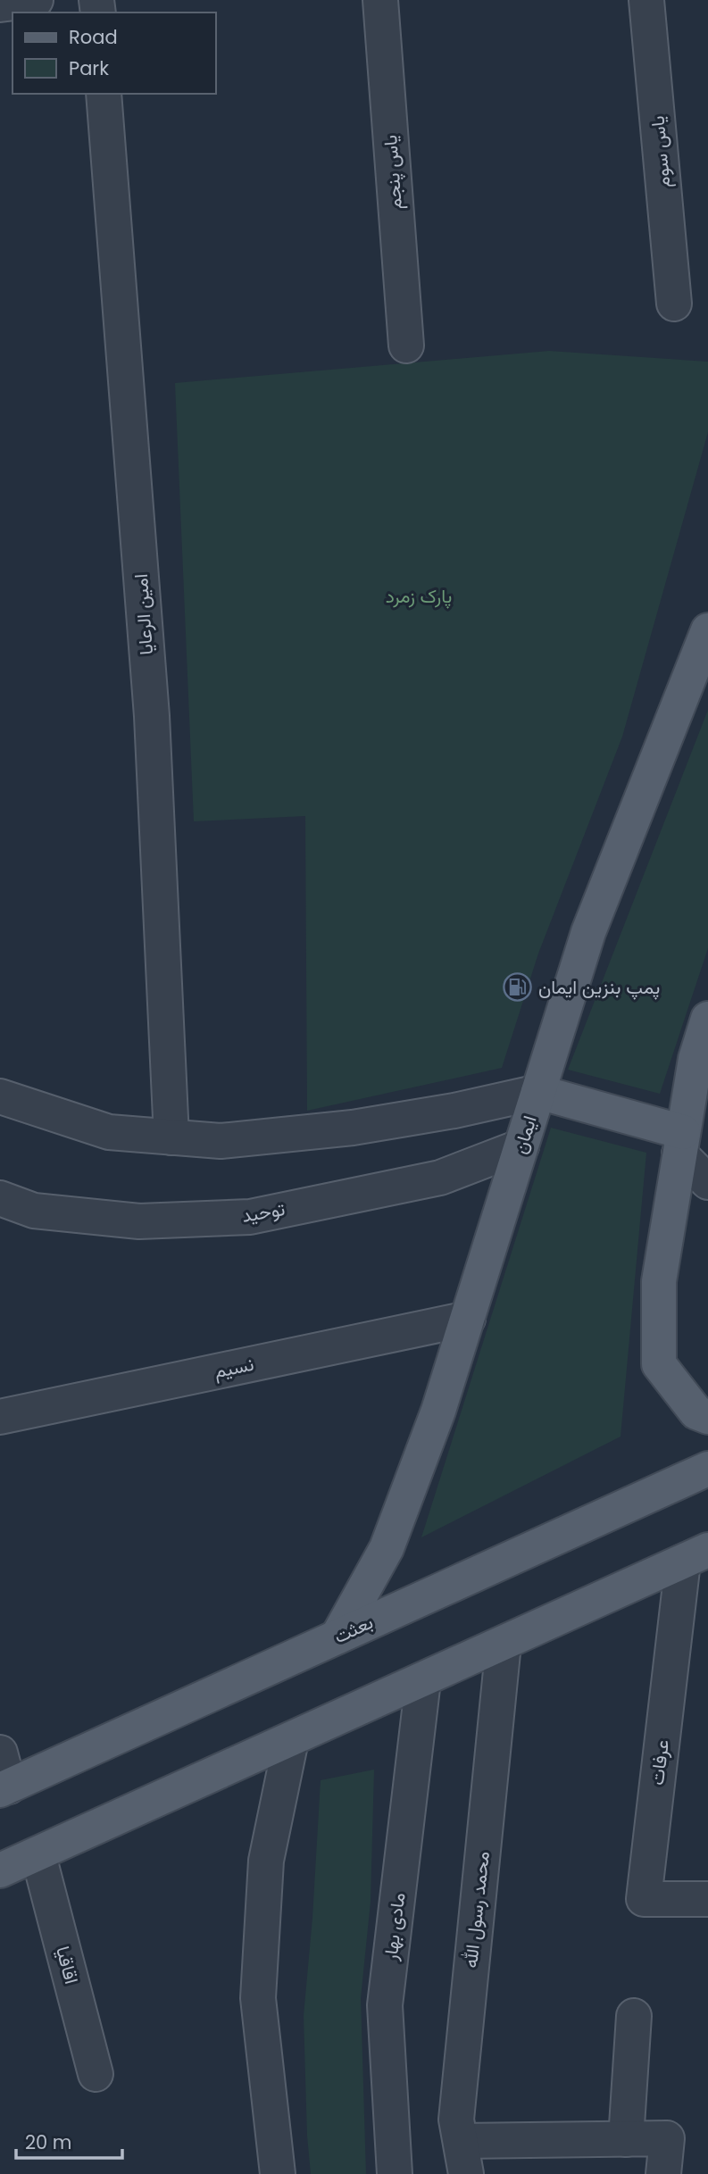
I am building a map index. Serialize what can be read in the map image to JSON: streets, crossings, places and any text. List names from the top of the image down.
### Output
{
  "streets": {
    "main road": ["ایمان", "بعثت"],
    "street": [
      "یاس سوم",
      "یاس پنجم",
      "امین الرعایا",
      "توحید",
      "نسیم",
      "عرفات",
      "محمد رسول الله",
      "مادی بهار",
      "اقاقیا"
    ]
  },
  "crossings": [
    ["ایمان", "توحید"],
    ["ایمان", "نسیم"],
    ["ایمان", "بعثت"]
  ],
  "parks": ["پارک زمرد"],
  "places": {
    "fuel station": ["پمپ بنزین ایمان"]
  },
  "legend": ["Road", "Park"],
  "scale_bar": "20 m"
}
